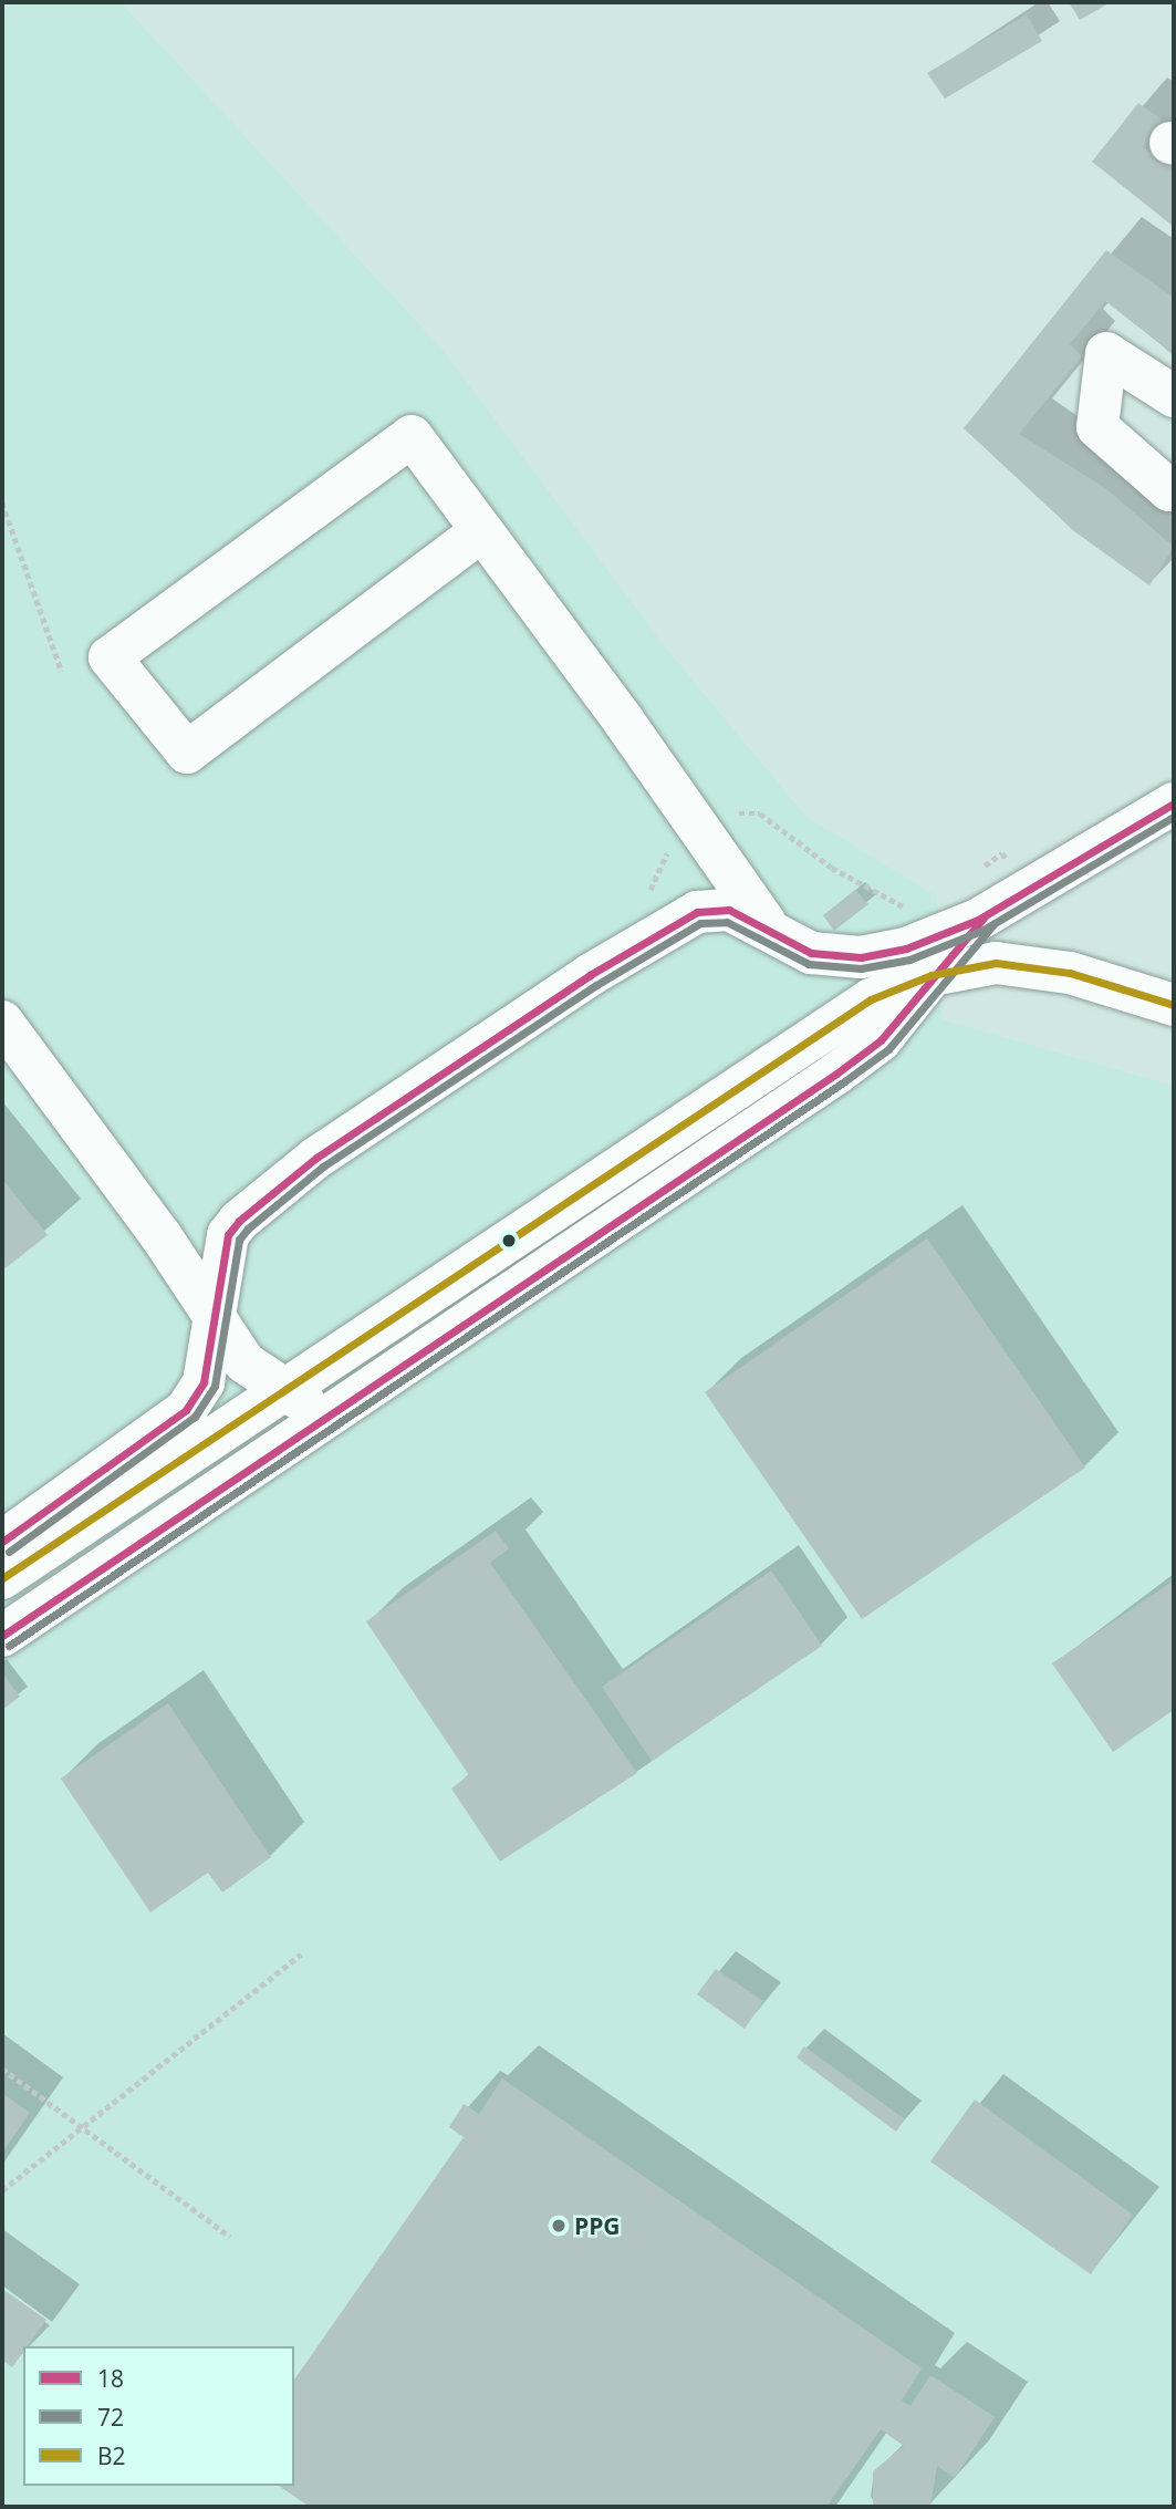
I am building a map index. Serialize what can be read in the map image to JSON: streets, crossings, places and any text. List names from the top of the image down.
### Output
{
  "places": ["PPG"],
  "lines": ["transit line 18", "transit line 72", "transit line B2"],
  "legend": ["18", "72", "B2"]
}
